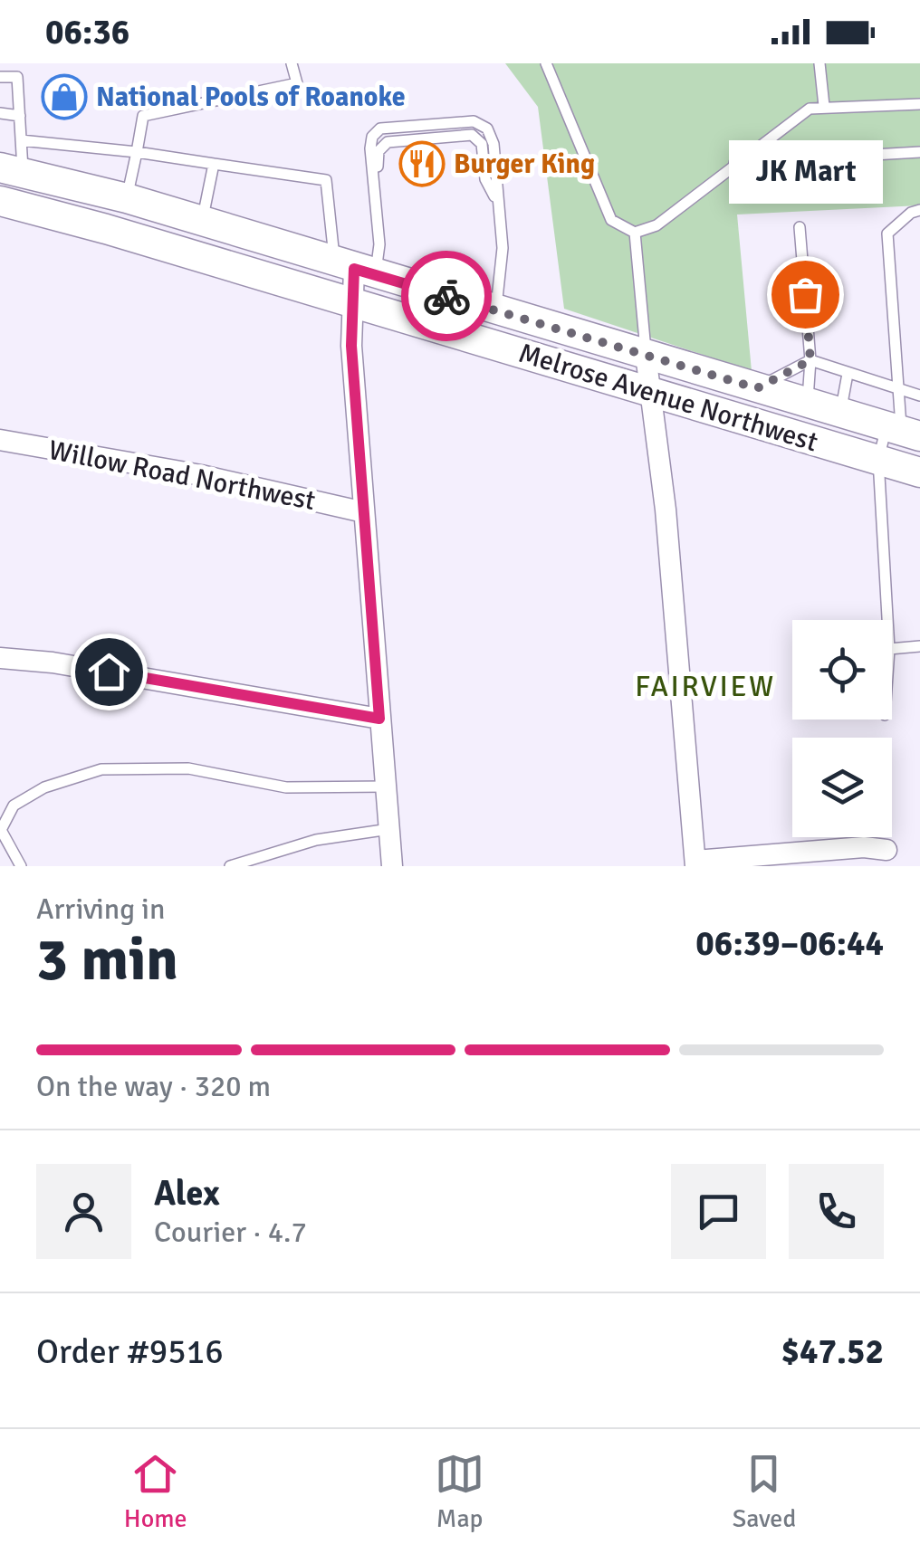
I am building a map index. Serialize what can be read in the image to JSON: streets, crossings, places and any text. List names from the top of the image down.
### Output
{
  "streets": {
    "main road": ["Melrose Avenue Northwest"],
    "street": ["Willow Road Northwest"]
  },
  "districts": ["FAIRVIEW"],
  "places": {
    "shop": ["National Pools of Roanoke"],
    "restaurant": ["Burger King"],
    "other": ["JK Mart"]
  },
  "page": {
    "status": "06:36",
    "bubble": "JK Mart",
    "heading": ["3 min", "Arriving in", "06:39–06:44"],
    "panel": [
      "Alex",
      "Courier · 4.7",
      "Order #9516",
      "$47.52"
    ],
    "bar": "On the way · 320 m",
    "tabs": ["Home", "Map", "Saved"]
  }
}
